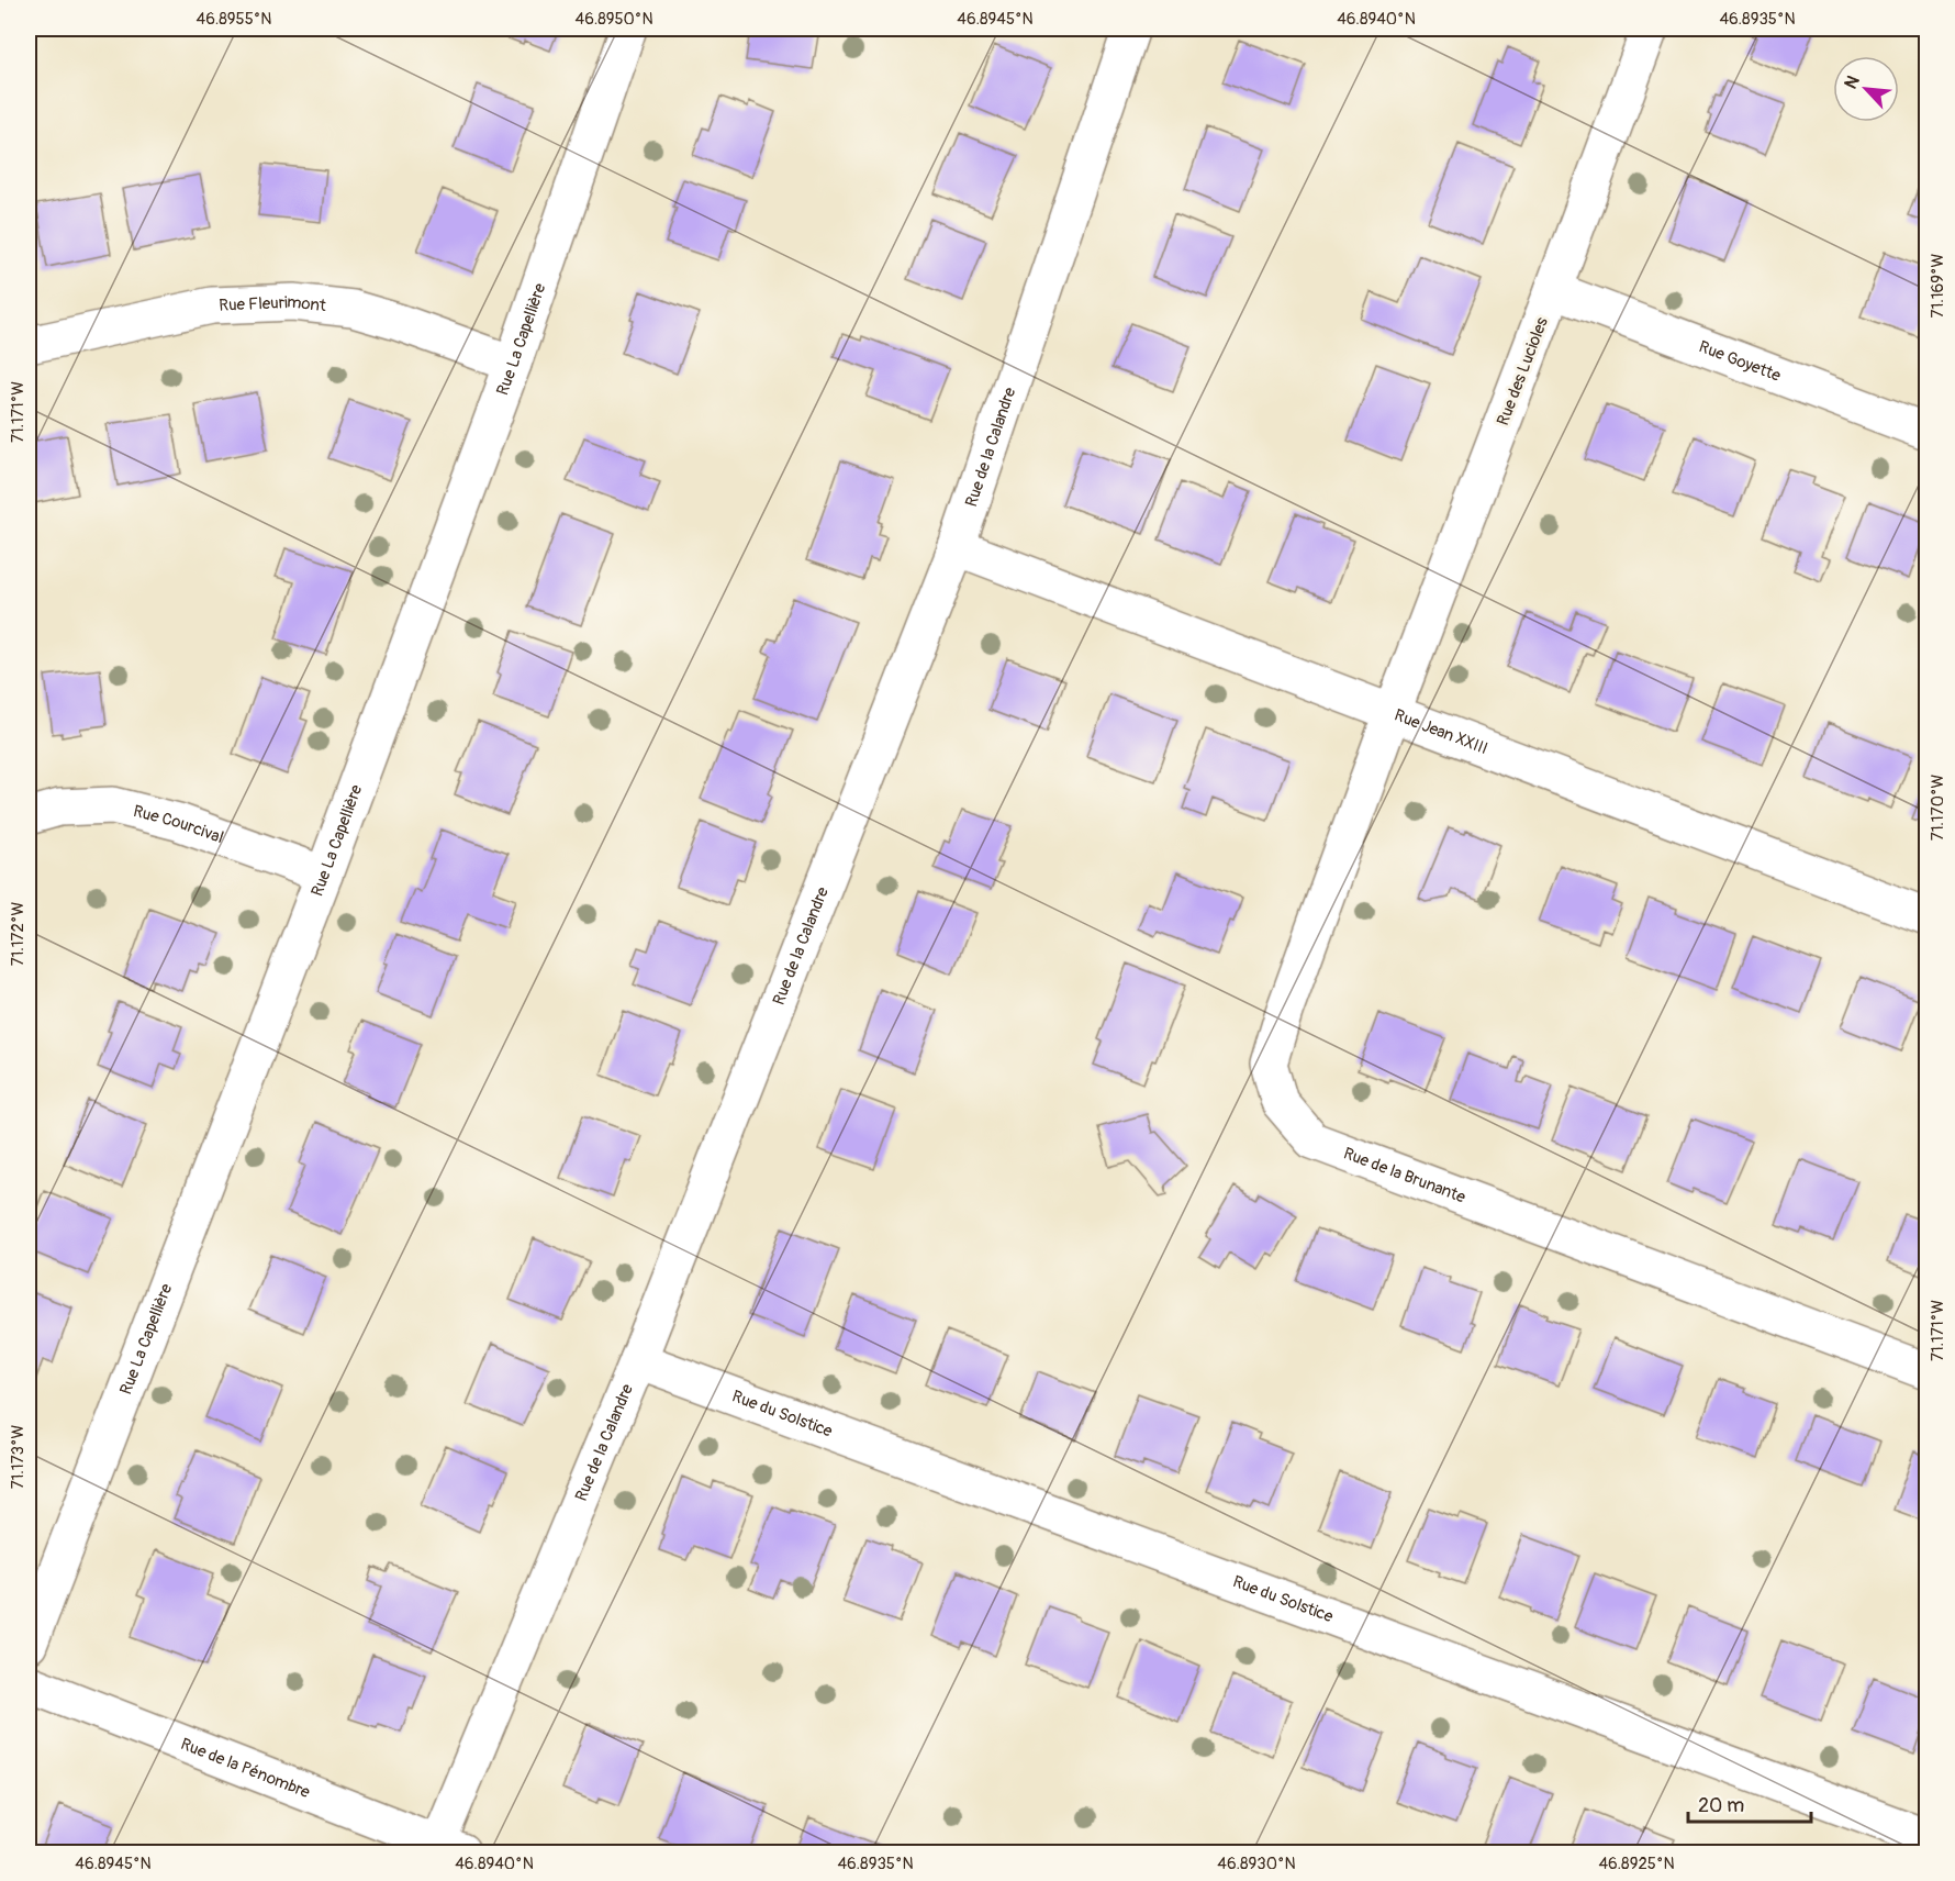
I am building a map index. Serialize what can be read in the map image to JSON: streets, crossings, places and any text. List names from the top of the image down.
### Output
{
  "streets": {
    "street": [
      "Rue Fleurimont",
      "Rue La Capellière",
      "Rue Goyette",
      "Rue des Lucioles",
      "Rue de la Calandre",
      "Rue Jean XXIII",
      "Rue Courcival",
      "Rue de la Brunante",
      "Rue du Solstice",
      "Rue de la Pénombre"
    ]
  },
  "crossings": [
    ["Rue Fleurimont", "Rue La Capellière"],
    ["Rue La Capellière", "Rue Courcival"],
    ["Rue Goyette", "Rue des Lucioles"],
    ["Rue des Lucioles", "Rue Jean XXIII"],
    ["Rue des Lucioles", "Rue de la Brunante"],
    ["Rue de la Calandre", "Rue Jean XXIII"],
    ["Rue de la Calandre", "Rue du Solstice"],
    ["Rue de la Calandre", "Rue de la Pénombre"],
    ["Rue Jean XXIII", "Rue de la Brunante"]
  ],
  "scale_bar": "20 m",
  "north": "top left",
  "coordinates": [
    "46.8955°N",
    "46.8950°N",
    "46.8945°N",
    "46.8940°N",
    "46.8935°N",
    "71.169°W",
    "71.171°W",
    "71.170°W",
    "71.172°W",
    "71.173°W",
    "46.8930°N",
    "46.8925°N"
  ]
}
